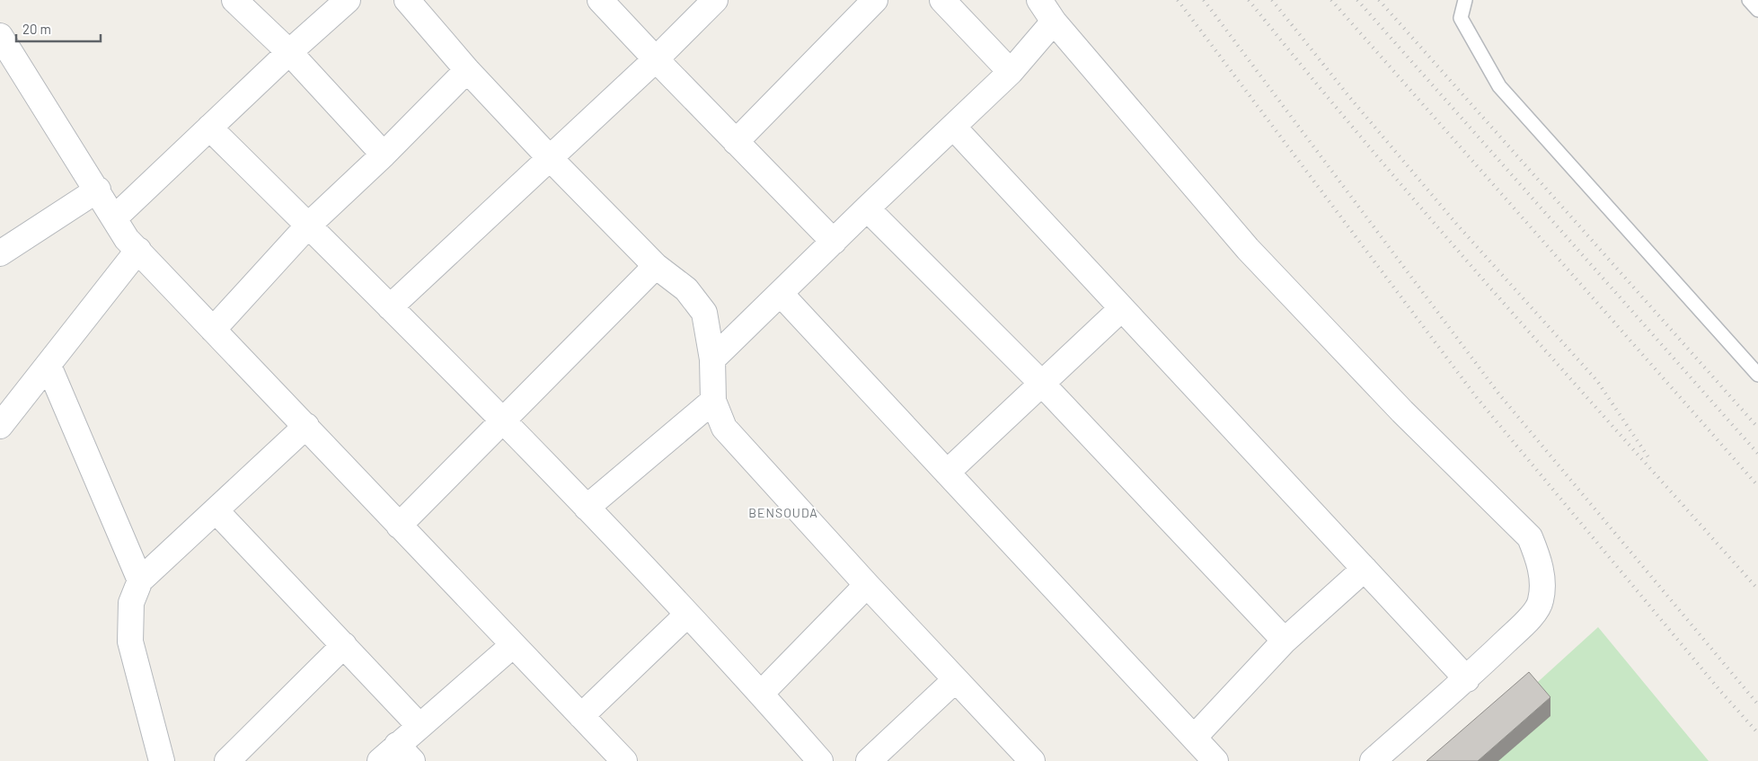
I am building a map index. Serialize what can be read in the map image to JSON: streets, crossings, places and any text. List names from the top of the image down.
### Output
{
  "districts": ["BENSOUDA"],
  "scale_bar": "20 m"
}
